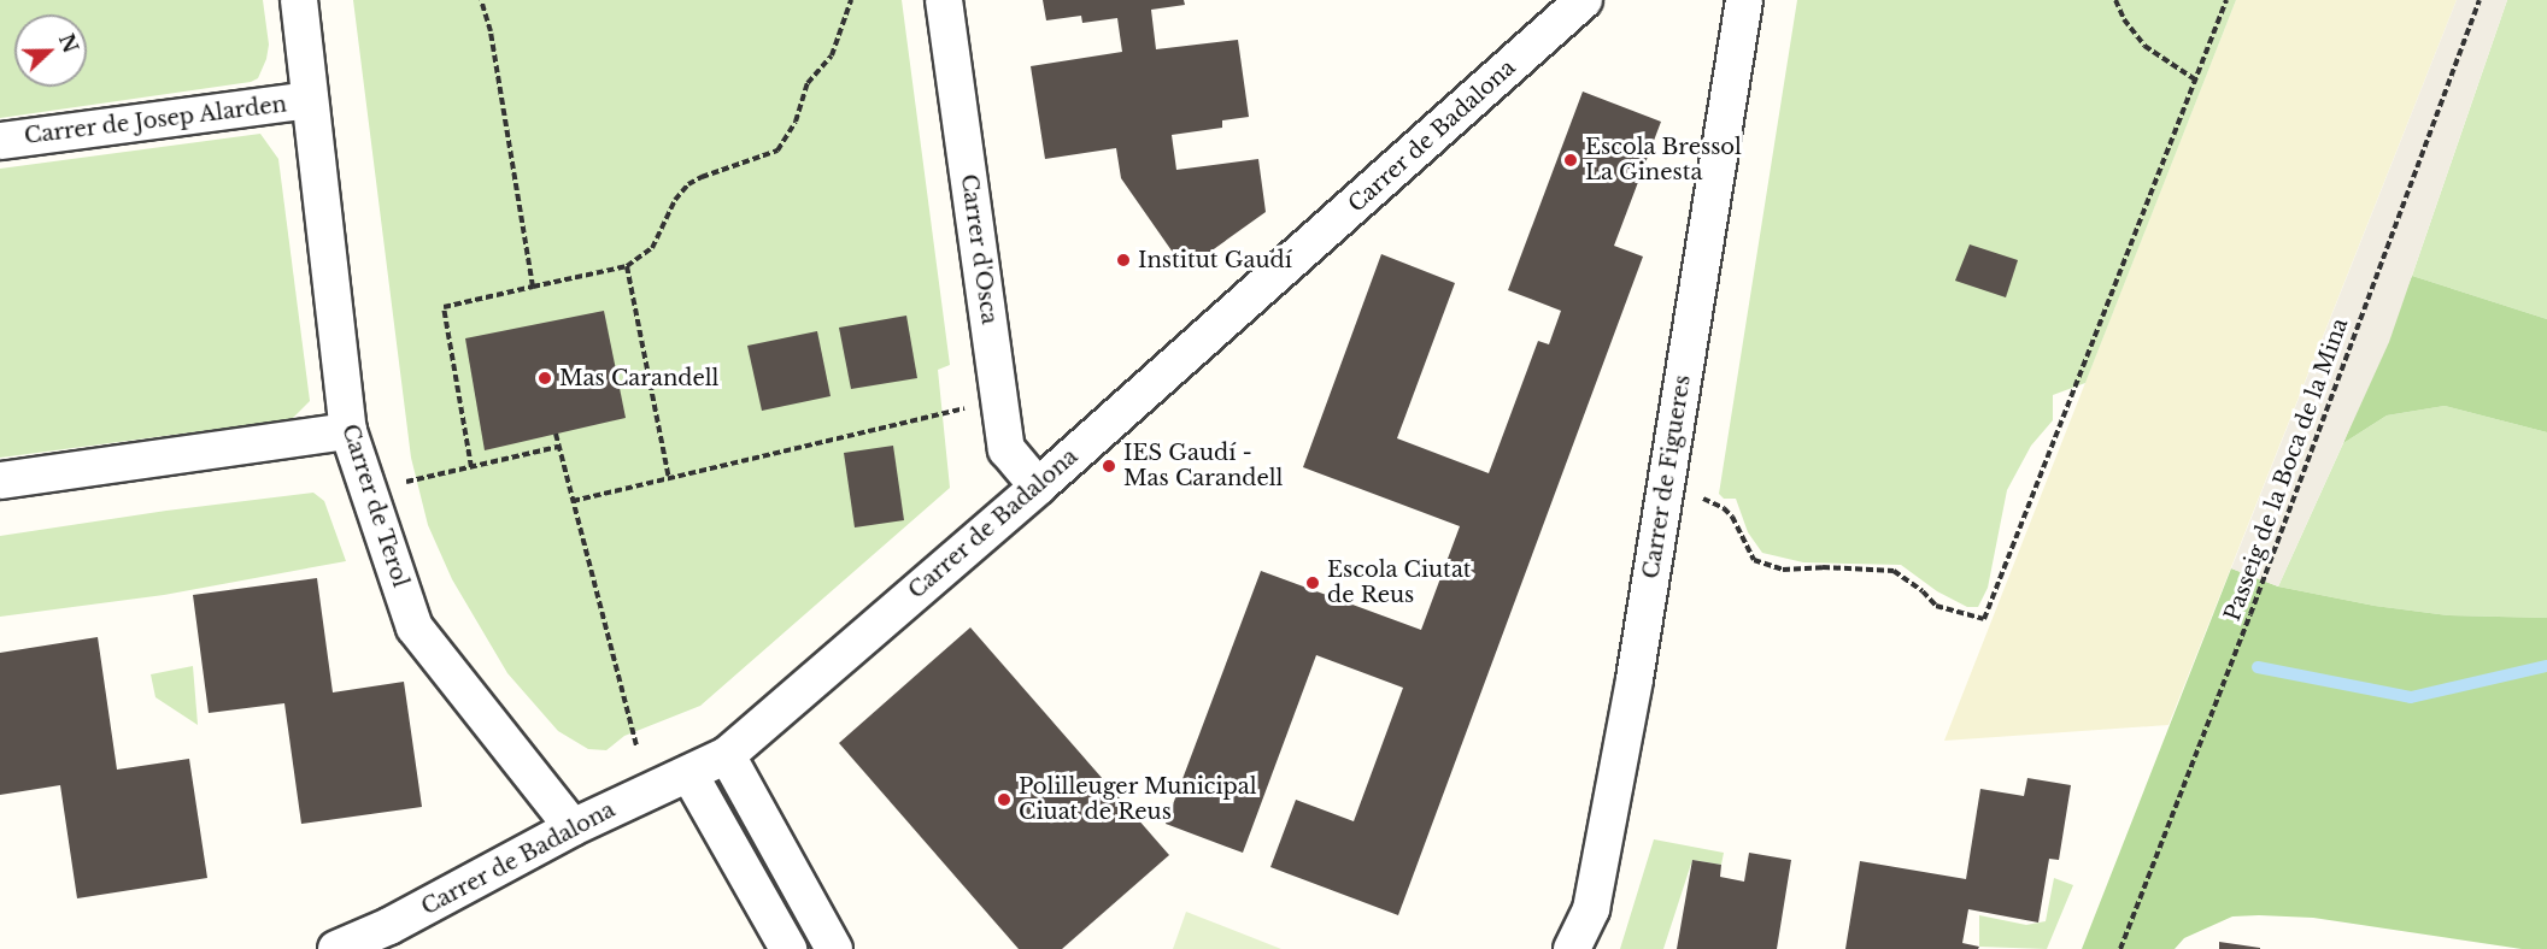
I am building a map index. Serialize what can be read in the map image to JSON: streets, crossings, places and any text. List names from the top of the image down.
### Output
{
  "streets": {
    "street": [
      "Carrer de Josep Alarden",
      "Carrer de Badalona",
      "Carrer d'Osca",
      "Carrer de Figueres",
      "Carrer de Terol"
    ],
    "path": ["Passeig de la Boca de la Mina"]
  },
  "crossings": [
    ["Carrer de Josep Alarden", "Carrer de Terol"],
    ["Carrer de Badalona", "Carrer d'Osca"],
    ["Carrer de Badalona", "Carrer de Terol"]
  ],
  "places": [
    "Escola Bressol La Ginesta",
    "Institut Gaudí",
    "Mas Carandell",
    "IES Gaudí - Mas Carandell",
    "Escola Ciutat de Reus",
    "Polilleuger Municipal Ciuat de Reus"
  ],
  "north": "right"
}
